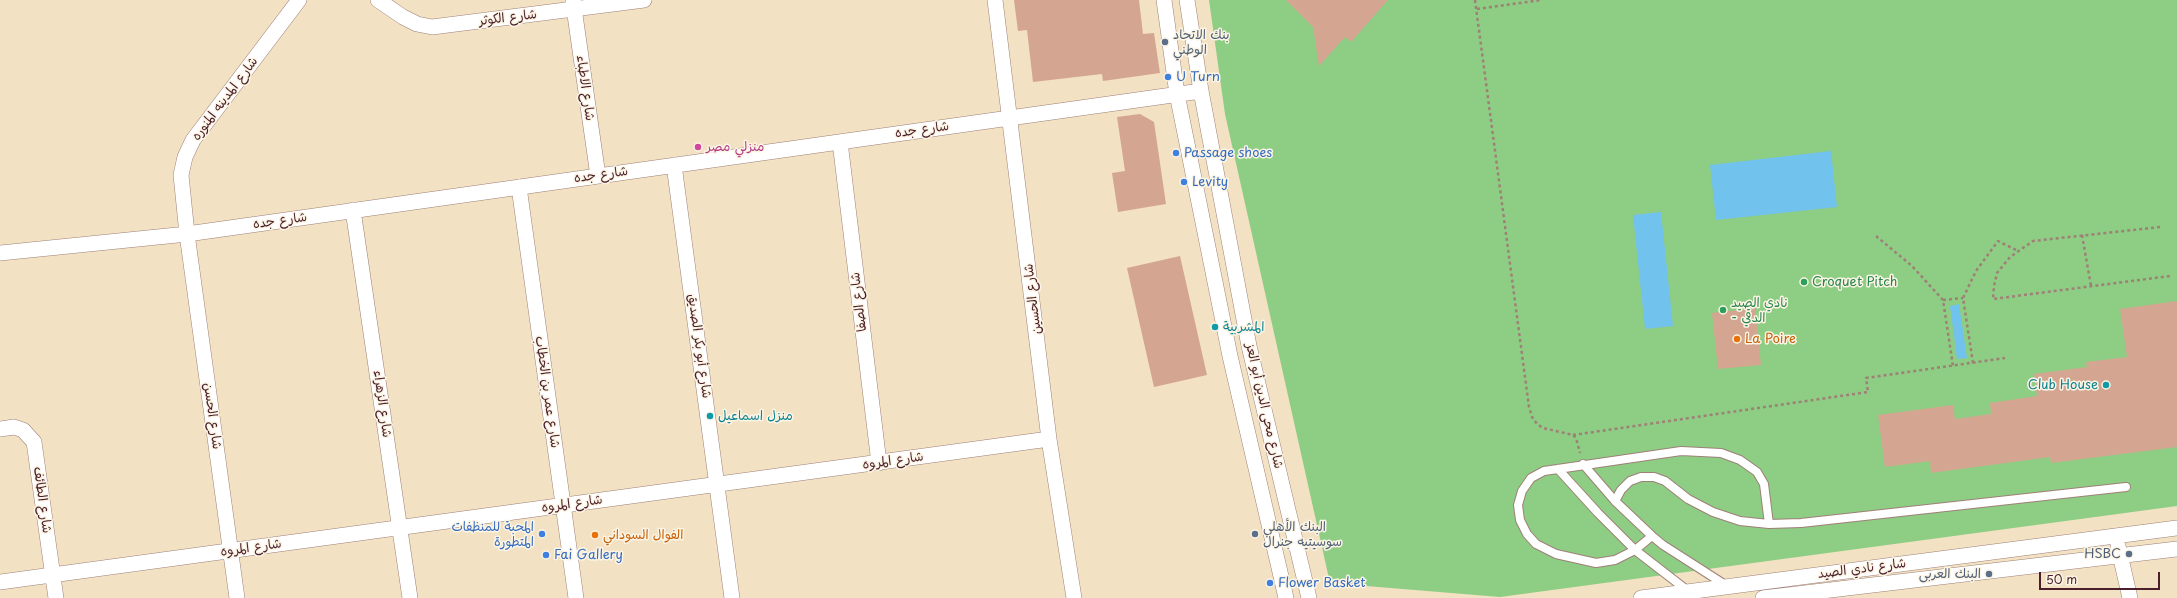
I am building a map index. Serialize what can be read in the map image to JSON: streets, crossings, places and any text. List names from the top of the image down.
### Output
{
  "streets": {
    "street": [
      "شارع الكوثر",
      "شارع الاطباء",
      "شارع المدينه المنوره",
      "شارع جده",
      "شارع الحسين",
      "شارع الصفا",
      "شارع أبو بكر الصديق",
      "شارع عمر بن الخطاب",
      "شارع الزهراء",
      "شارع محى الدين أبو العز",
      "شارع الحسن",
      "شارع المروه",
      "شارع الطائف",
      "شارع نادي الصيد"
    ]
  },
  "crossings": [
    ["شارع الكوثر", "شارع الاطباء"],
    ["شارع الاطباء", "شارع جده"],
    ["شارع المدينه المنوره", "شارع جده"],
    ["شارع المدينه المنوره", "شارع الحسن"],
    ["شارع جده", "شارع الحسين"],
    ["شارع جده", "شارع الصفا"],
    ["شارع جده", "شارع أبو بكر الصديق"],
    ["شارع جده", "شارع عمر بن الخطاب"],
    ["شارع جده", "شارع الزهراء"],
    ["شارع جده", "شارع محى الدين أبو العز"],
    ["شارع جده", "شارع الحسن"],
    ["شارع الحسين", "شارع المروه"],
    ["شارع الصفا", "شارع المروه"],
    ["شارع أبو بكر الصديق", "شارع المروه"],
    ["شارع عمر بن الخطاب", "شارع المروه"],
    ["شارع الزهراء", "شارع المروه"],
    ["شارع الحسن", "شارع المروه"],
    ["شارع المروه", "شارع الطائف"]
  ],
  "places": [
    "بنك الاتحاد الوطني",
    "U Turn",
    "منزلي مصر",
    "Passage shoes",
    "Levity",
    "Croquet Pitch",
    "نادي الصيد - الدقي",
    "المشربية",
    "La Poire",
    "Club House",
    "منزل اسماعيل",
    "المحبة للمنظفات المتطورة",
    "البنك الأهلي سوسيتيه جنرال",
    "الفوال السوداني",
    "HSBC",
    "Fai Gallery",
    "البنك العربى",
    "Flower Basket"
  ],
  "scale_bar": "50 m"
}
